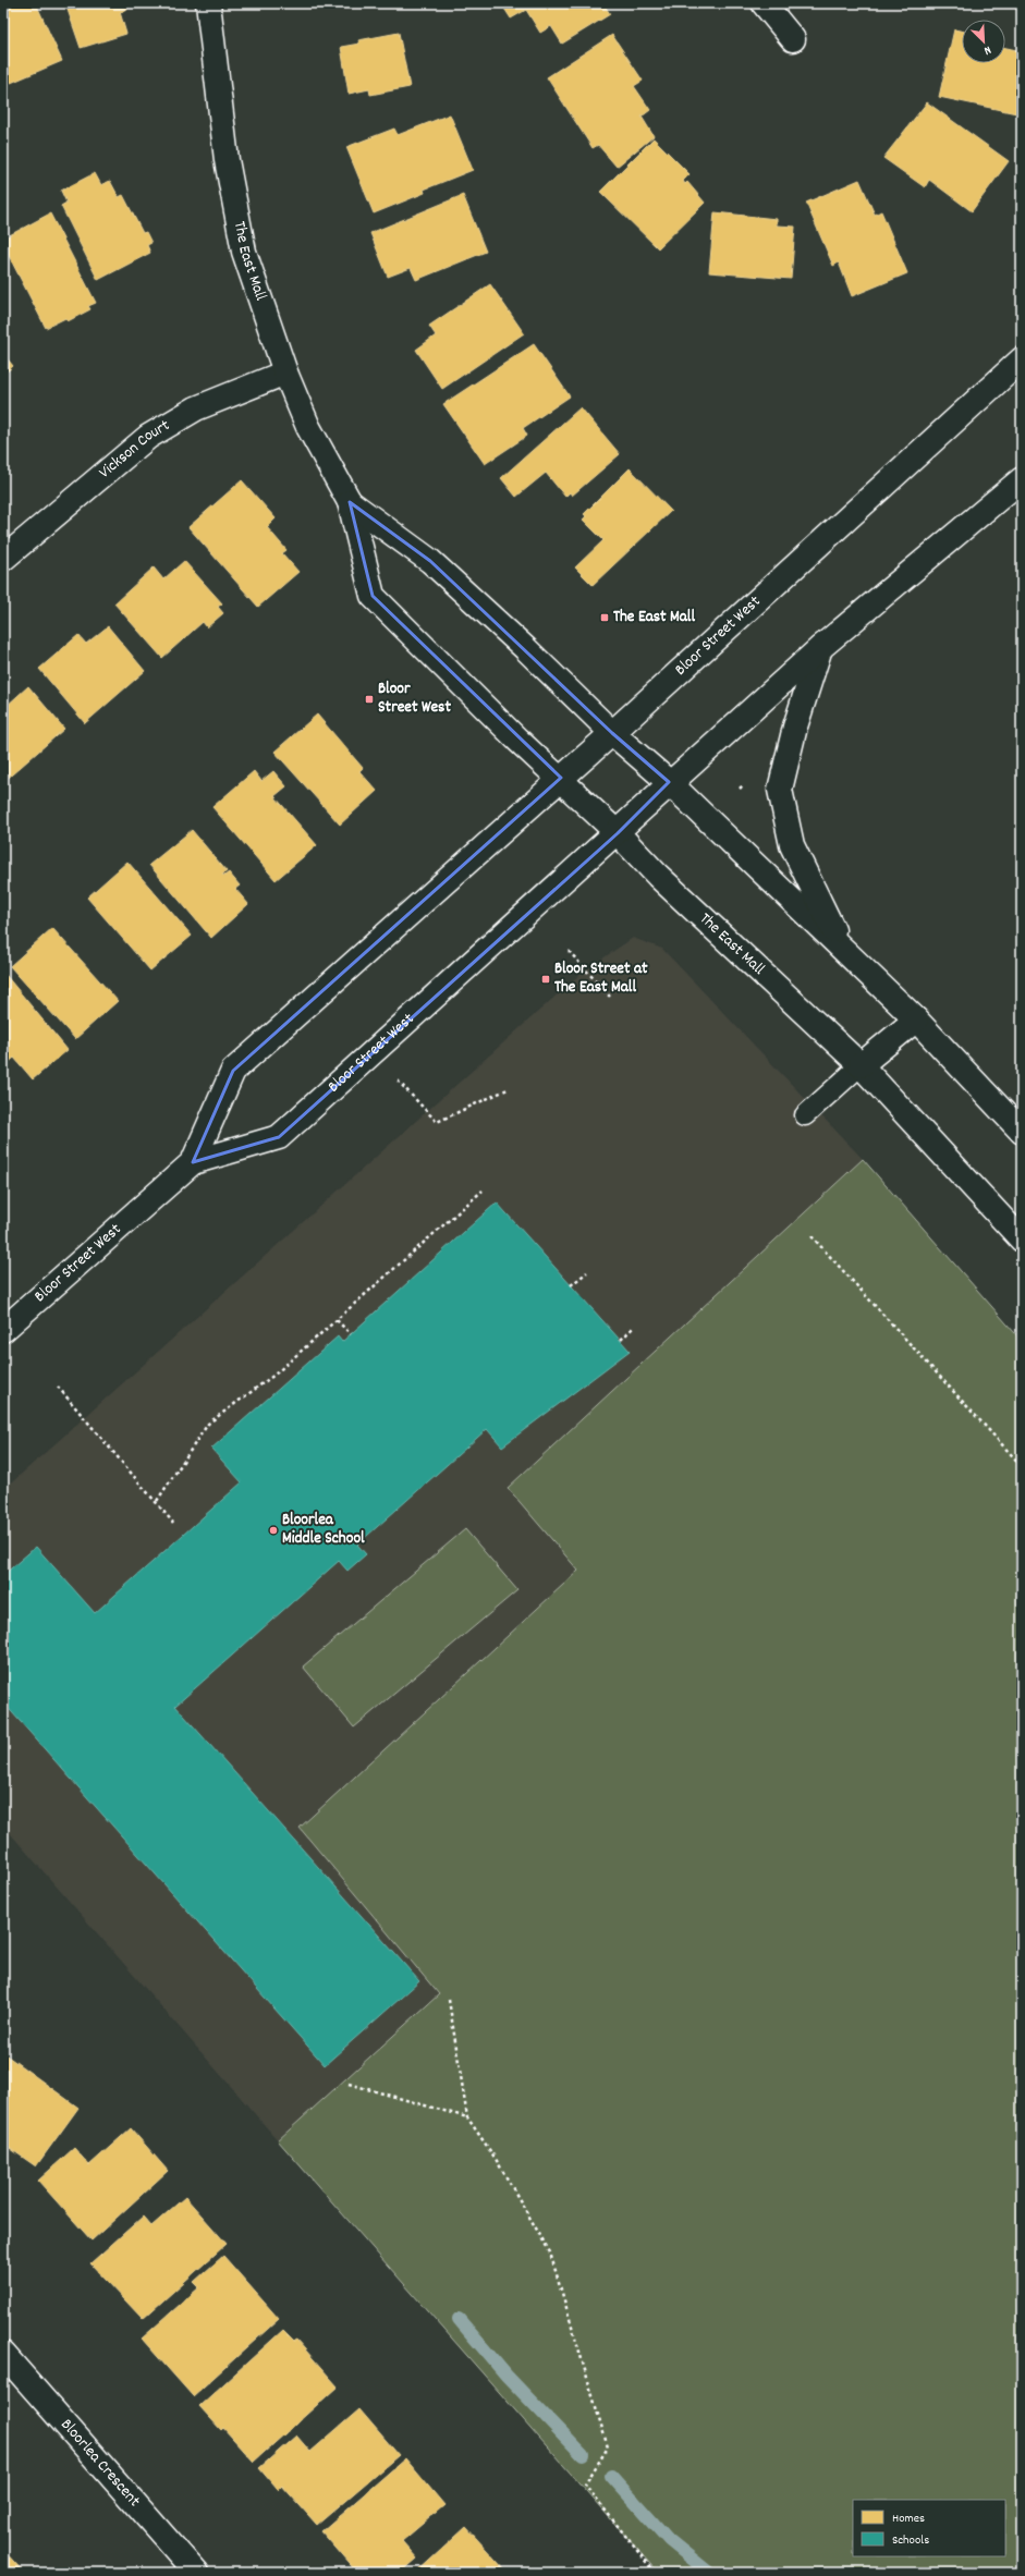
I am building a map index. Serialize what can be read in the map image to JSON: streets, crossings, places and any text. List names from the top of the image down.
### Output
{
  "streets": {
    "main road": [
      "The East Mall",
      "Vickson Court",
      "Bloor Street West",
      "Bloorlea Crescent"
    ]
  },
  "crossings": [
    ["The East Mall", "Vickson Court"],
    ["The East Mall", "Bloor Street West"]
  ],
  "places": {
    "transit": ["The East Mall", "Bloor Street West", "Bloor Street at The East Mall"],
    "other": ["Bloorlea Middle School"]
  },
  "legend": ["Homes", "Schools"],
  "north": "bottom right"
}
